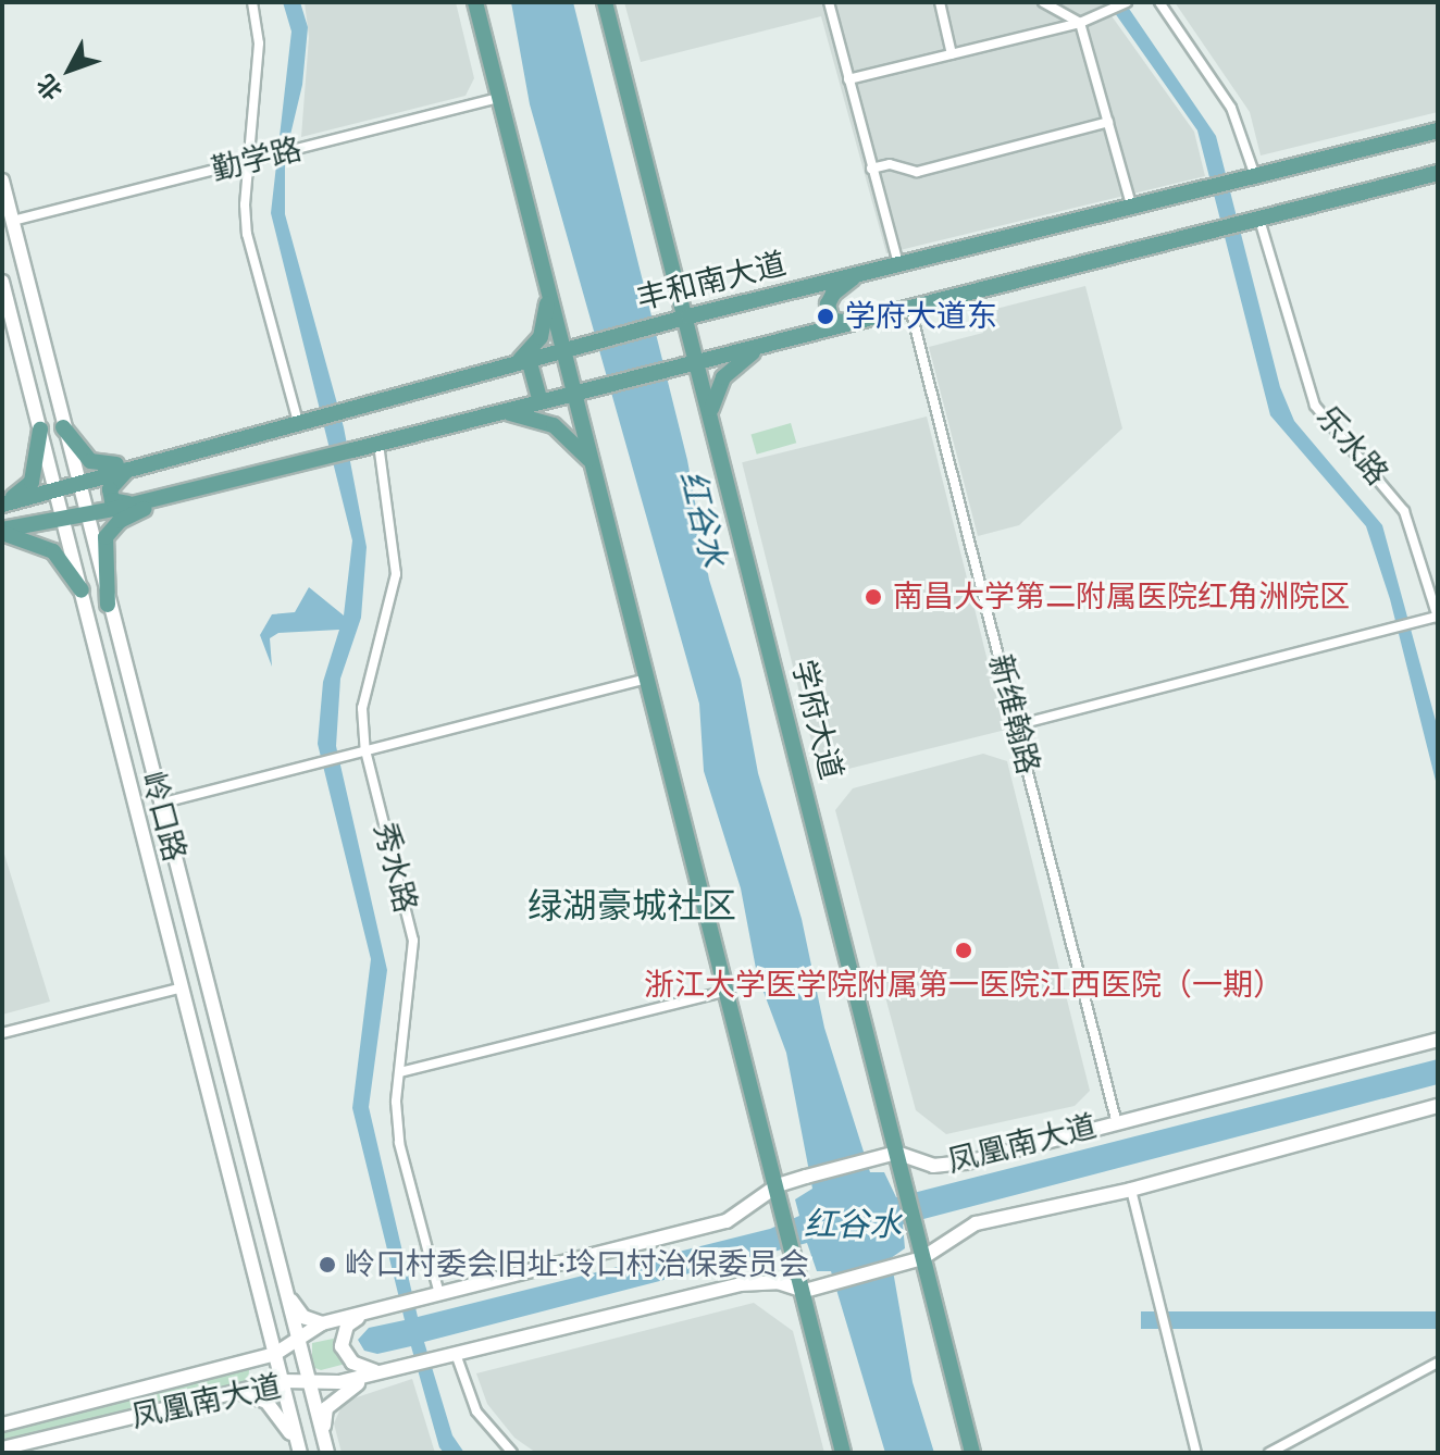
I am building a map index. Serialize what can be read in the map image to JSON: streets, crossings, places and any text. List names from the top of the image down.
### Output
{
  "streets": {
    "main road": [
      "丰和南大道",
      "学府大道",
      "岭口路",
      "凤凰南大道"
    ],
    "street": [
      "勤学路",
      "乐水路",
      "新维翰路",
      "秀水路"
    ]
  },
  "crossings": [
    ["勤学路", "岭口路"],
    ["丰和南大道", "学府大道"],
    ["丰和南大道", "岭口路"],
    ["新维翰路", "凤凰南大道"],
    ["学府大道", "凤凰南大道"],
    ["岭口路", "凤凰南大道"],
    ["秀水路", "凤凰南大道"]
  ],
  "districts": ["绿湖豪城社区"],
  "water": ["红谷水"],
  "places": [
    "学府大道东",
    "南昌大学第二附属医院红角洲院区",
    "浙江大学医学院附属第一医院江西医院（一期）",
    "岭口村委会旧址·坽口村治保委员会"
  ],
  "north": "bottom left"
}
